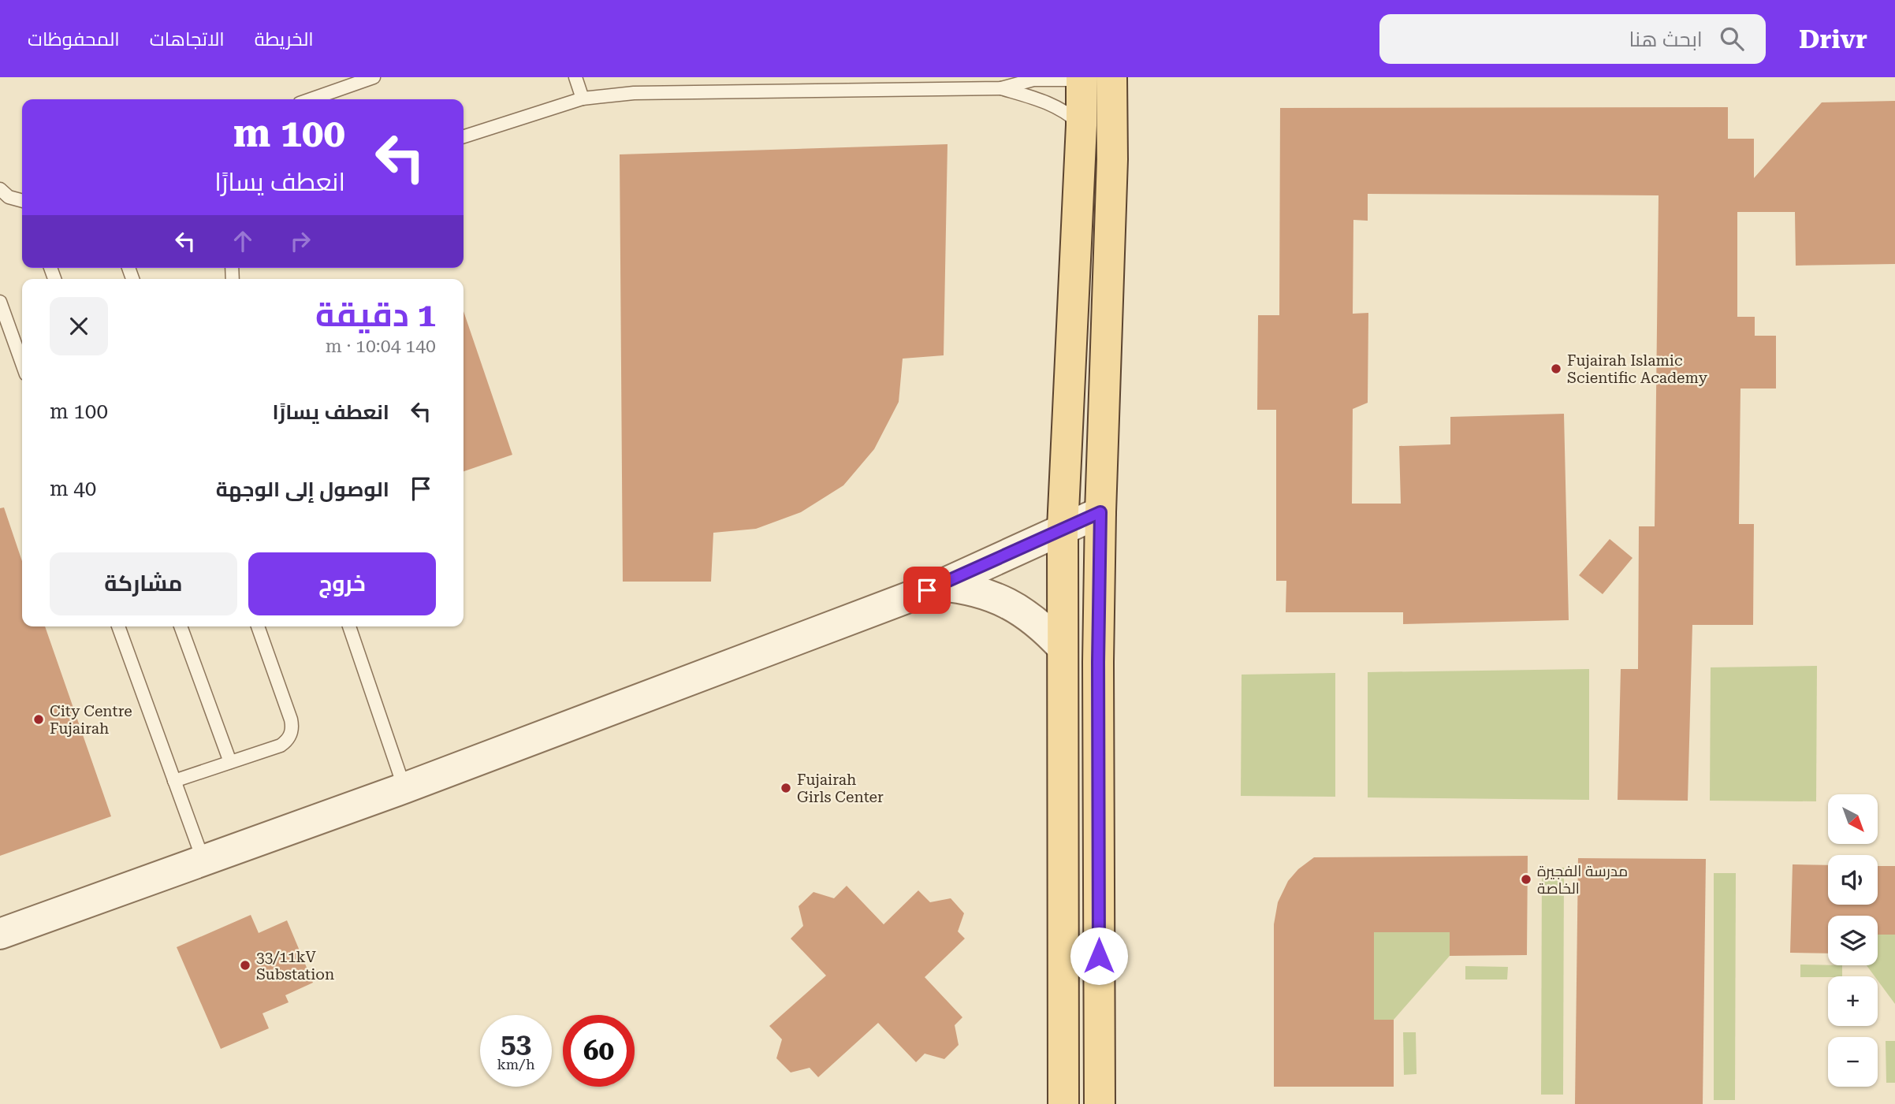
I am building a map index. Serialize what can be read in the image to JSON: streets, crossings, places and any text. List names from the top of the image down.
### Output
{
  "places": [
    "Fujairah Islamic Scientific Academy",
    "City Centre Fujairah",
    "Fujairah Girls Center",
    "مدرسة الفجيرة الخاصة",
    "33/11kV Substation"
  ],
  "north": "bottom right",
  "page": {
    "header": "Drivr",
    "search": "ابحث هنا",
    "nav": ["الخريطة", "الاتجاهات", "المحفوظات"],
    "turn": ["100 m", "انعطف يسارًا"],
    "heading": ["1 دقيقة", "140 m · 10:04"],
    "list": [
      {
        "name": "انعطف يسارًا",
        "value": "100 m"
      },
      {
        "name": "الوصول إلى الوجهة",
        "value": "40 m"
      }
    ],
    "buttons": ["خروج", "مشاركة"],
    "map_buttons": ["+", "−"],
    "speed": "53 km/h",
    "limit": "60"
  }
}
